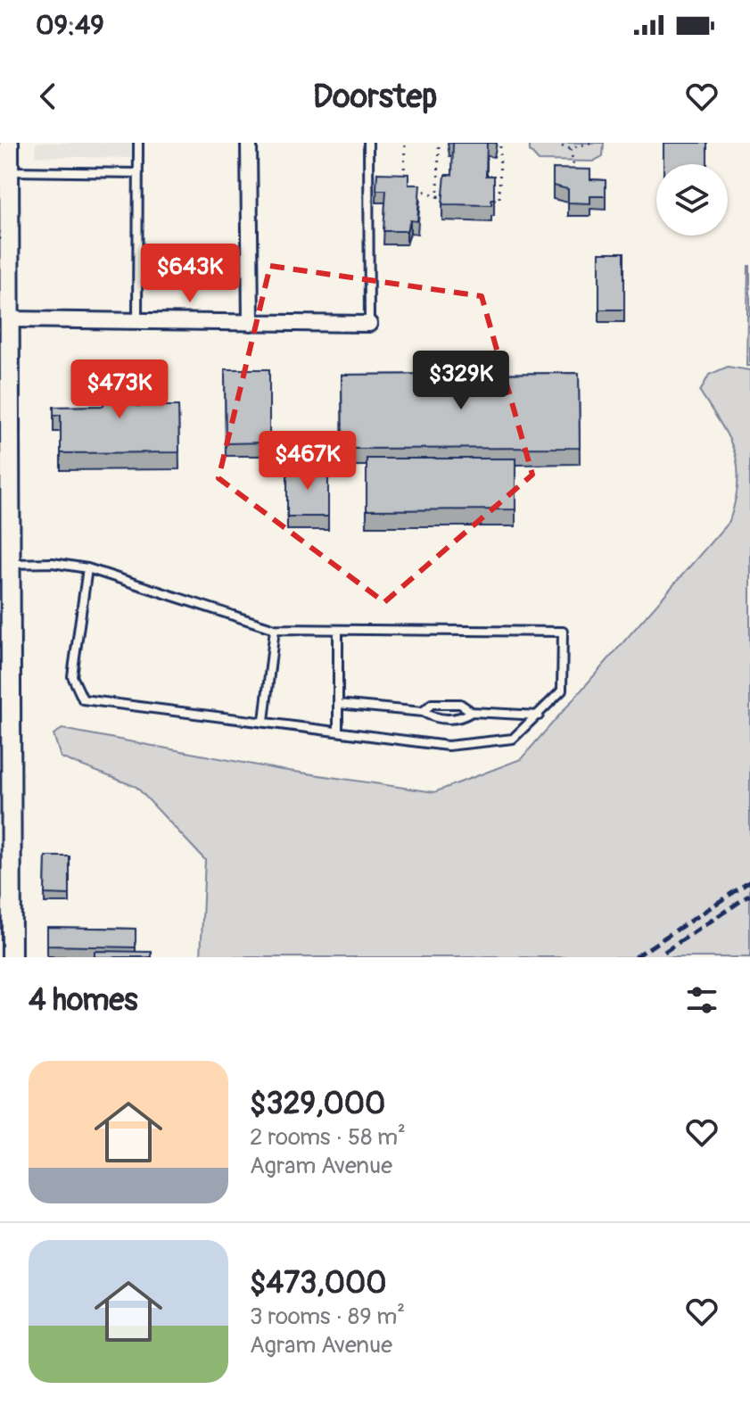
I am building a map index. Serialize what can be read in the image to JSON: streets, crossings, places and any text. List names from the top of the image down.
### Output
{
  "page": {
    "status": "09:49",
    "header": "Doorstep",
    "price": [
      "$643K",
      "$329K",
      "$473K",
      "$467K"
    ],
    "heading": "4 homes",
    "list": [
      {
        "name": "$329,000",
        "note": "2 rooms · 58 m² · Agram Avenue"
      },
      {
        "name": "$473,000",
        "note": "3 rooms · 89 m² · Agram Avenue"
      }
    ]
  }
}
